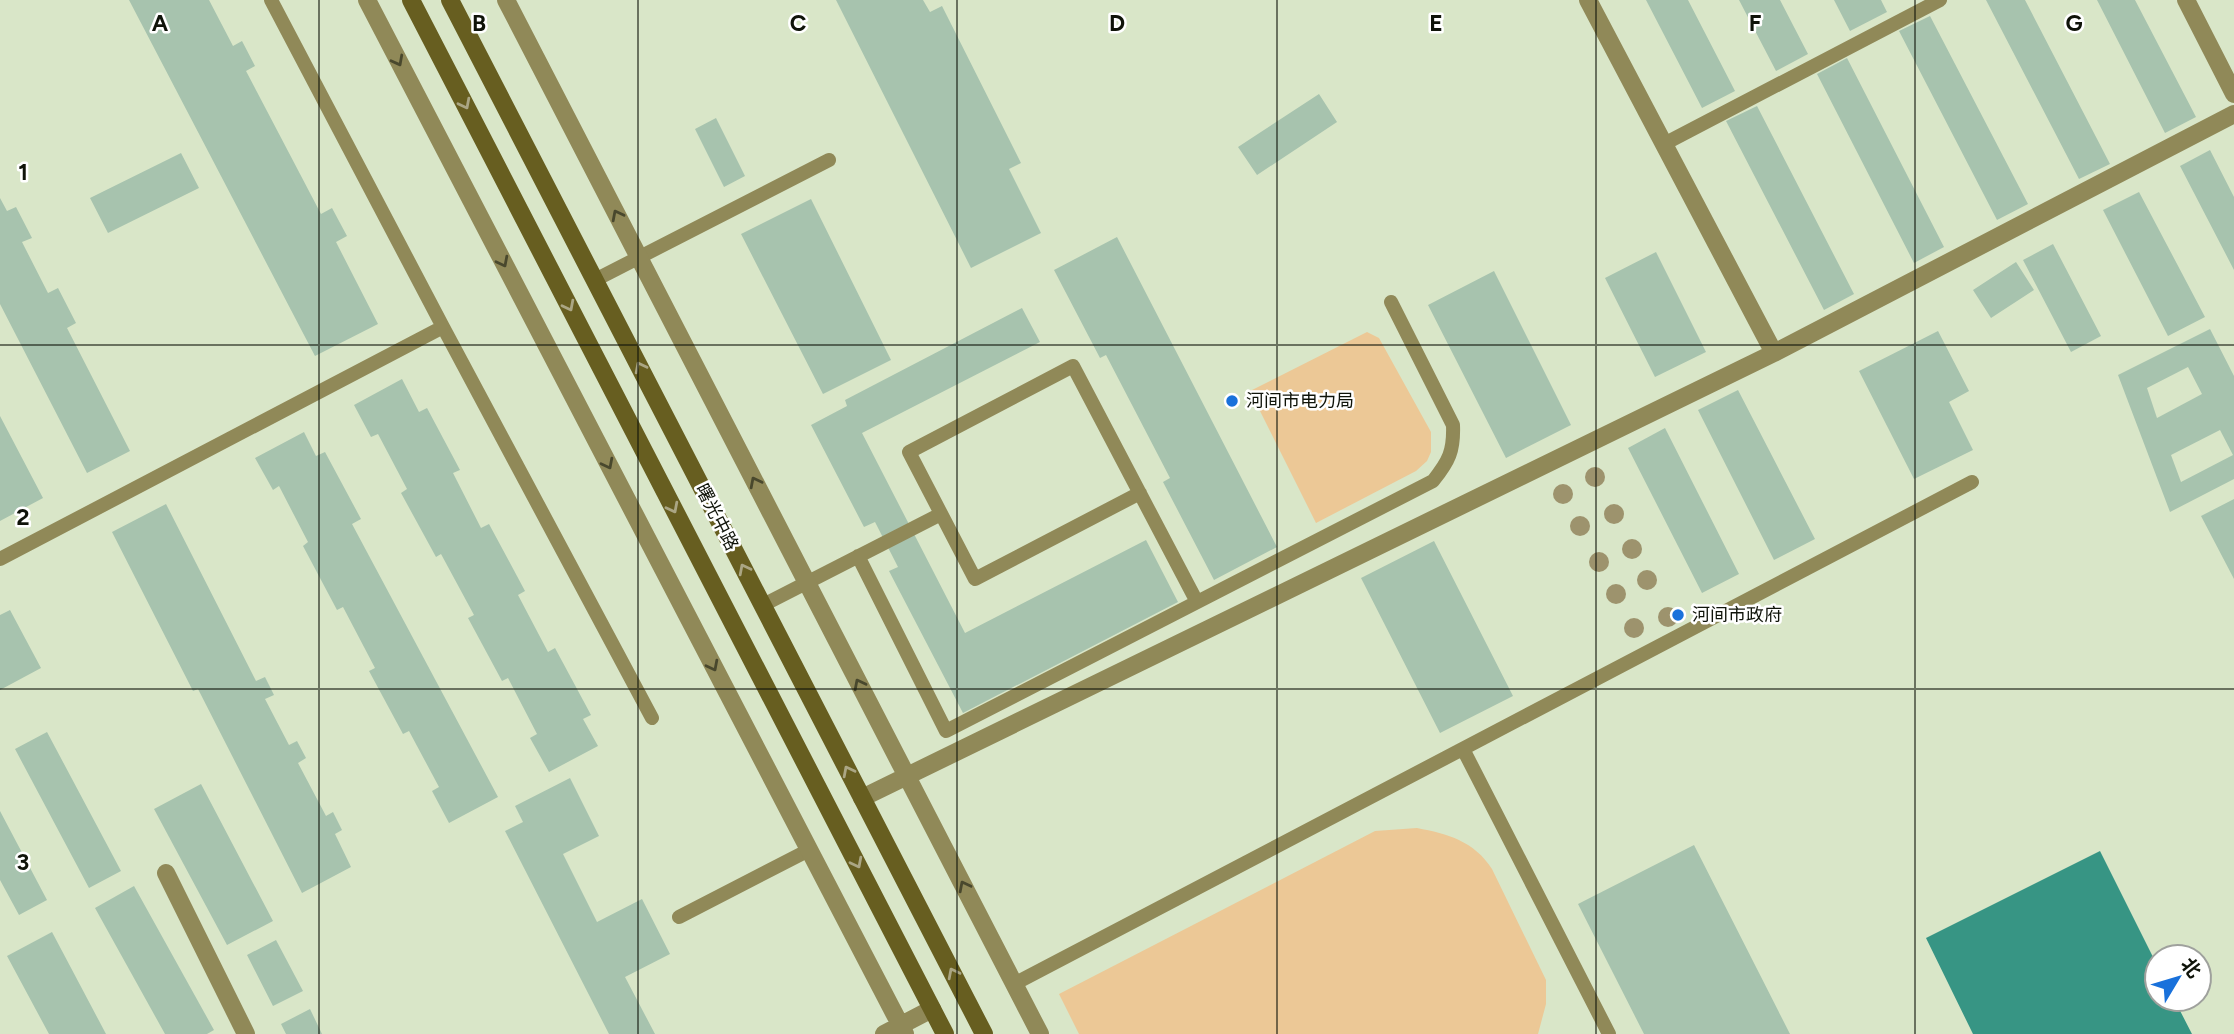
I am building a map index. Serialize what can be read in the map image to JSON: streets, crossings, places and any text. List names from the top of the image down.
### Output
{
  "streets": {
    "main road": ["曙光中路"]
  },
  "places": ["河间市电力局", "河间市政府"],
  "north": "top right",
  "grid": {
    "columns": [
      "A",
      "B",
      "C",
      "D",
      "E",
      "F",
      "G"
    ],
    "rows": ["1", "2", "3"]
  }
}
